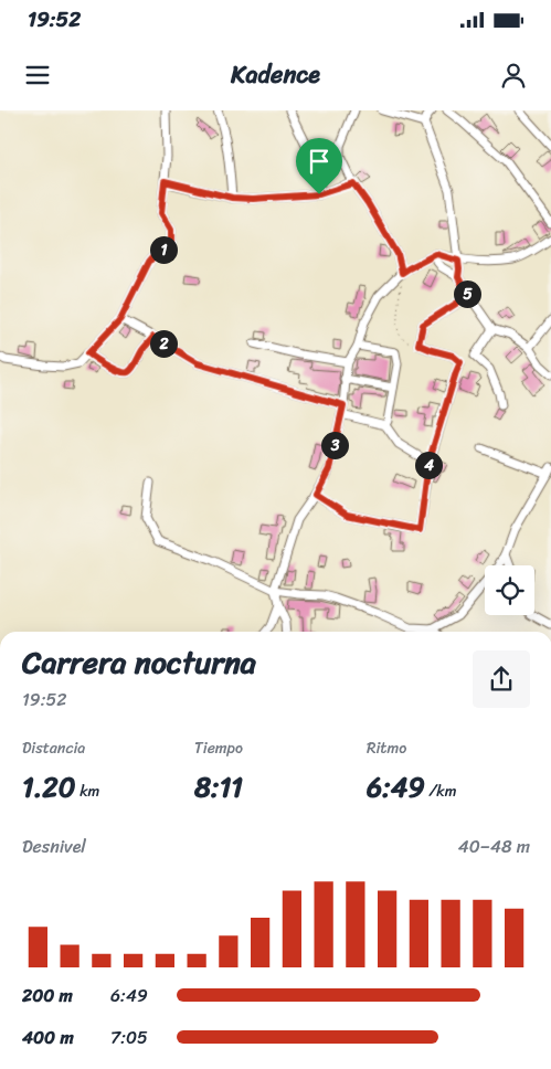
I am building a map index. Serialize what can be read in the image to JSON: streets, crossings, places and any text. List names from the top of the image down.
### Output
{
  "page": {
    "status": "19:52",
    "header": "Kadence",
    "pins": [
      "1",
      "5",
      "2",
      "3",
      "4"
    ],
    "heading": ["Carrera nocturna", "19:52"],
    "stats": [
      ["Distancia", "1.20 km"],
      ["Tiempo", "8:11"],
      ["Ritmo", "6:49 /km"]
    ],
    "chart": ["Desnivel", "40–48 m"],
    "list": [
      {
        "name": "200 m",
        "note": "6:49"
      },
      {
        "name": "400 m",
        "note": "7:05"
      }
    ]
  }
}
